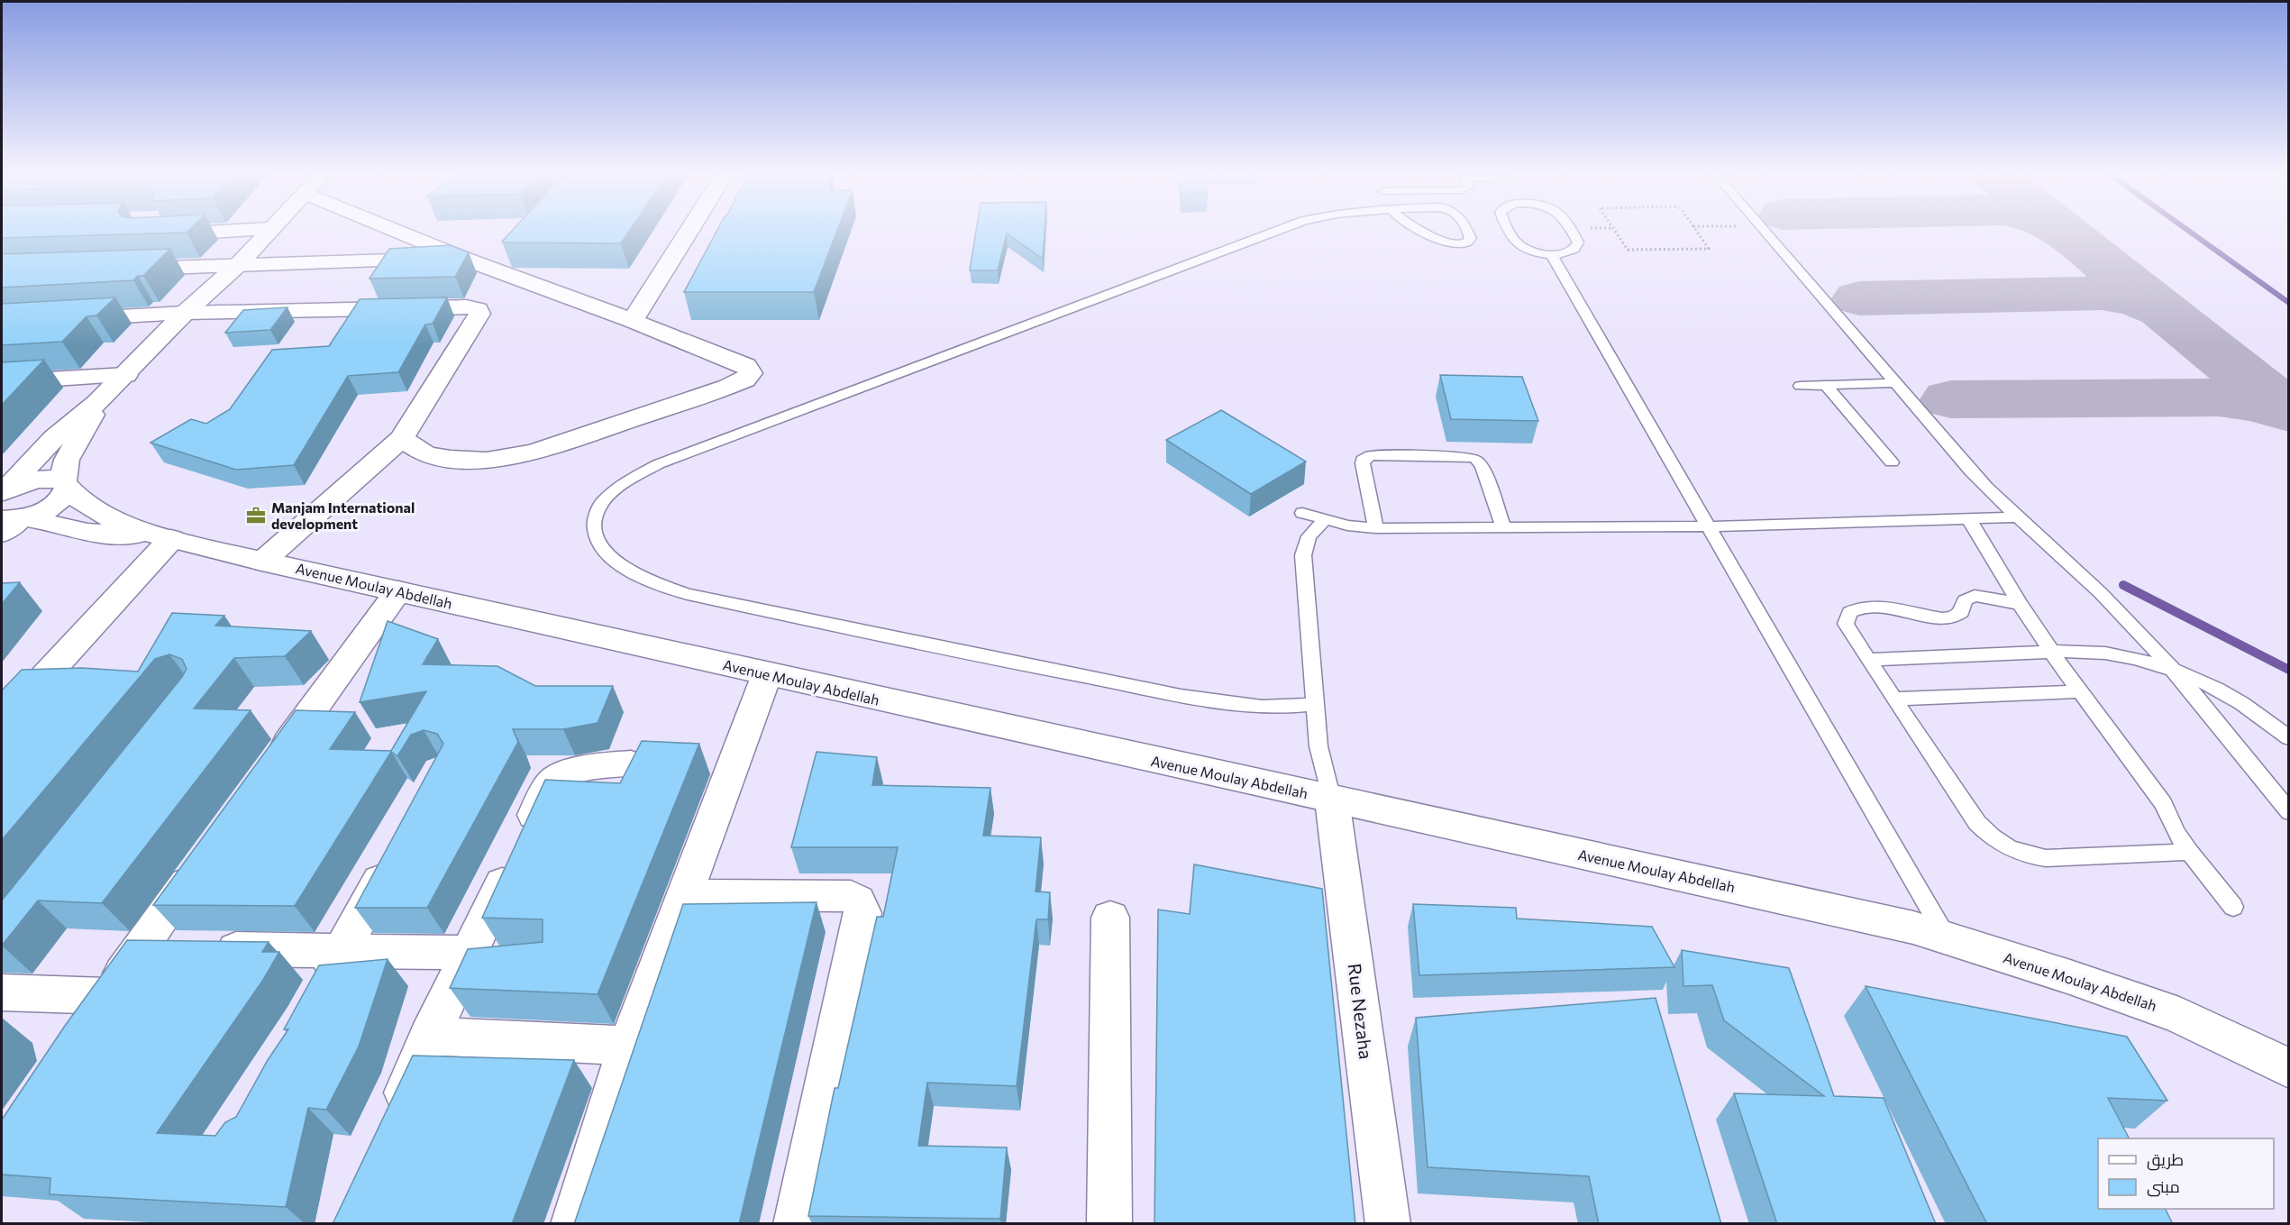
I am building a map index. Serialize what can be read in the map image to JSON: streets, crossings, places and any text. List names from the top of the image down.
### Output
{
  "streets": {
    "street": ["Avenue Moulay Abdellah", "Rue Nezaha"]
  },
  "crossings": [
    ["Avenue Moulay Abdellah", "Rue Nezaha"]
  ],
  "places": {
    "office": ["Manjam International development"]
  },
  "legend": ["طريق", "مبنى"]
}
